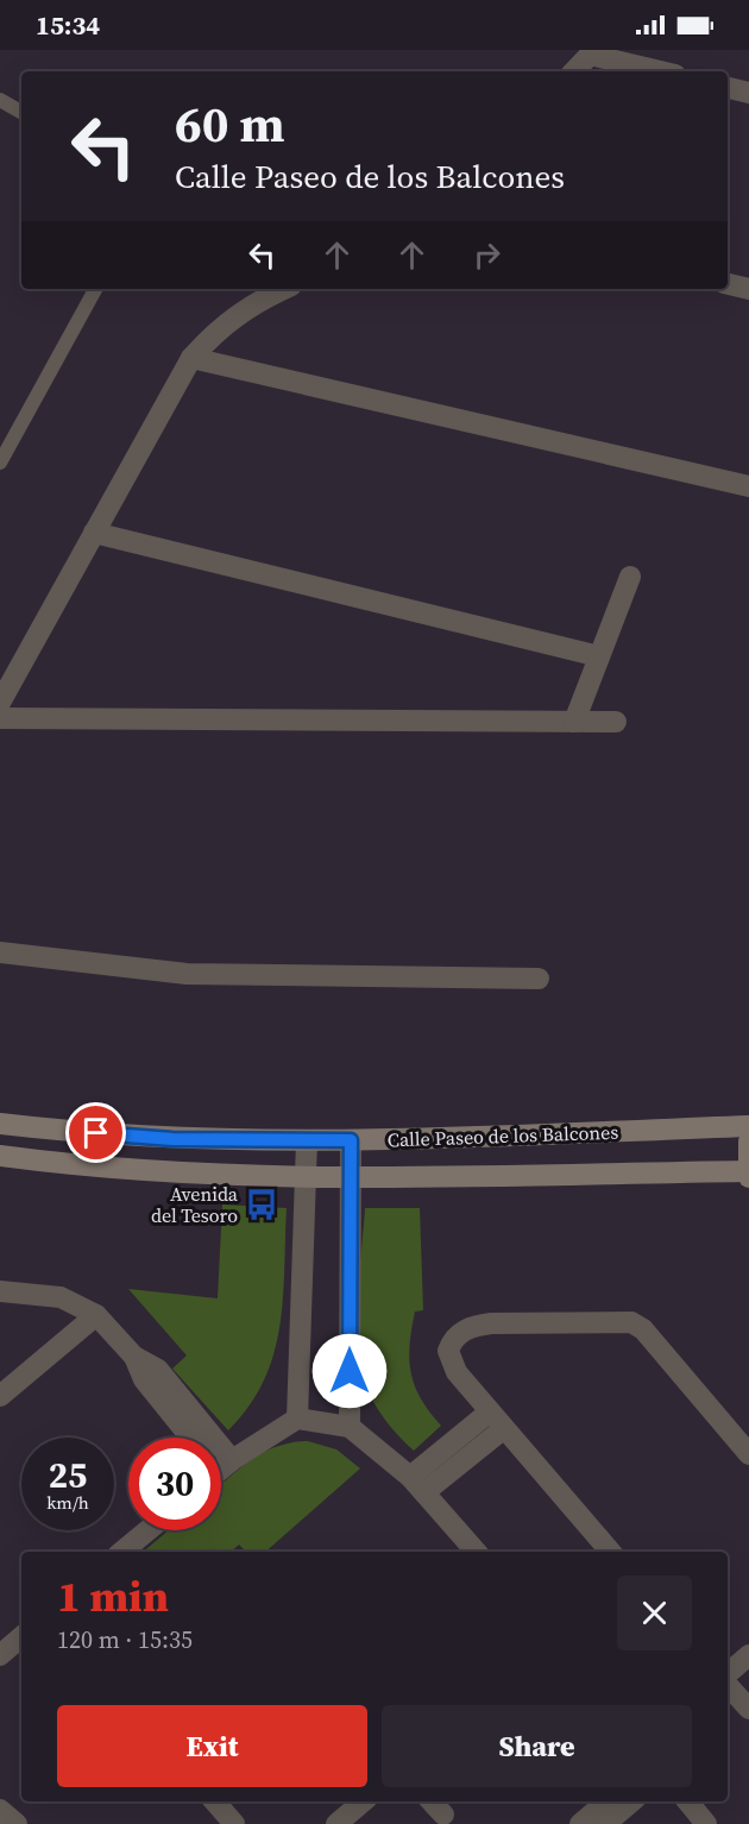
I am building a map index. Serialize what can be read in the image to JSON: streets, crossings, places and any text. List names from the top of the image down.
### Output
{
  "streets": {
    "main road": ["Calle Paseo de los Balcones"]
  },
  "places": {
    "bus stop": ["Avenida del Tesoro"]
  },
  "page": {
    "status": "15:34",
    "turn": ["60 m", "Calle Paseo de los Balcones"],
    "speed": "25 km/h",
    "limit": "30",
    "heading": ["1 min", "120 m · 15:35"],
    "buttons": ["Exit", "Share"]
  }
}
